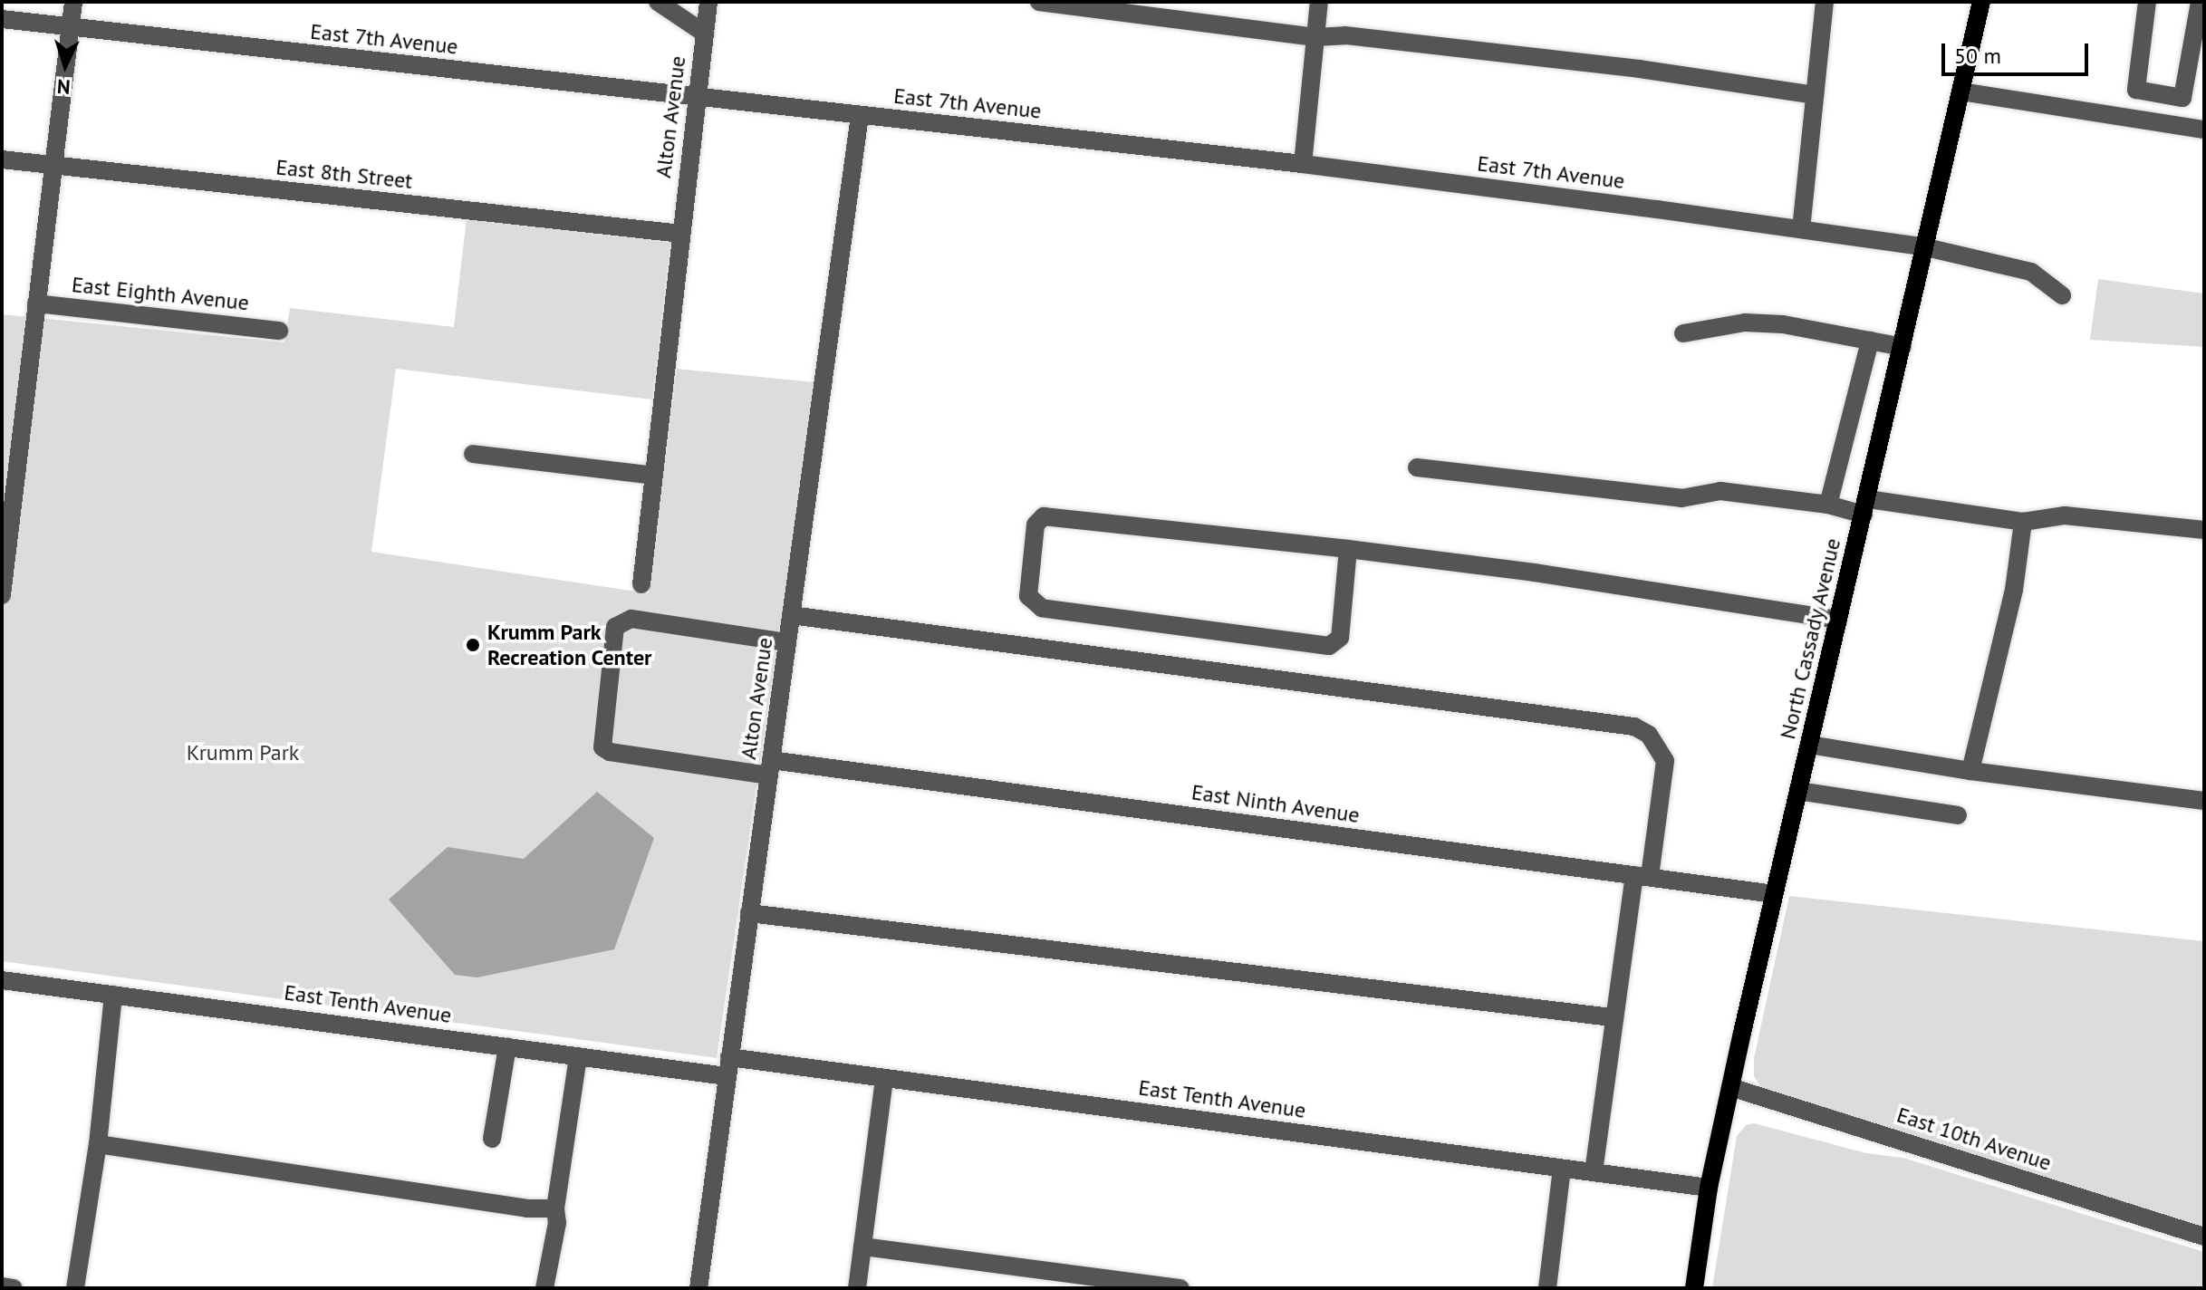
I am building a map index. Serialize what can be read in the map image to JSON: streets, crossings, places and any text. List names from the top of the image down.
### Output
{
  "streets": {
    "main road": ["North Cassady Avenue"],
    "street": [
      "East 7th Avenue",
      "Alton Avenue",
      "East 8th Street",
      "East Eighth Avenue",
      "East Ninth Avenue",
      "East Tenth Avenue",
      "East 10th Avenue"
    ]
  },
  "crossings": [
    ["East 7th Avenue", "Alton Avenue"],
    ["East 7th Avenue", "North Cassady Avenue"],
    ["Alton Avenue", "East 8th Street"],
    ["Alton Avenue", "East Ninth Avenue"],
    ["Alton Avenue", "East Tenth Avenue"],
    ["North Cassady Avenue", "East Ninth Avenue"],
    ["North Cassady Avenue", "East Tenth Avenue"],
    ["North Cassady Avenue", "East 10th Avenue"]
  ],
  "parks": ["Krumm Park"],
  "places": ["Krumm Park Recreation Center"],
  "scale_bar": "50 m",
  "north": "bottom"
}
